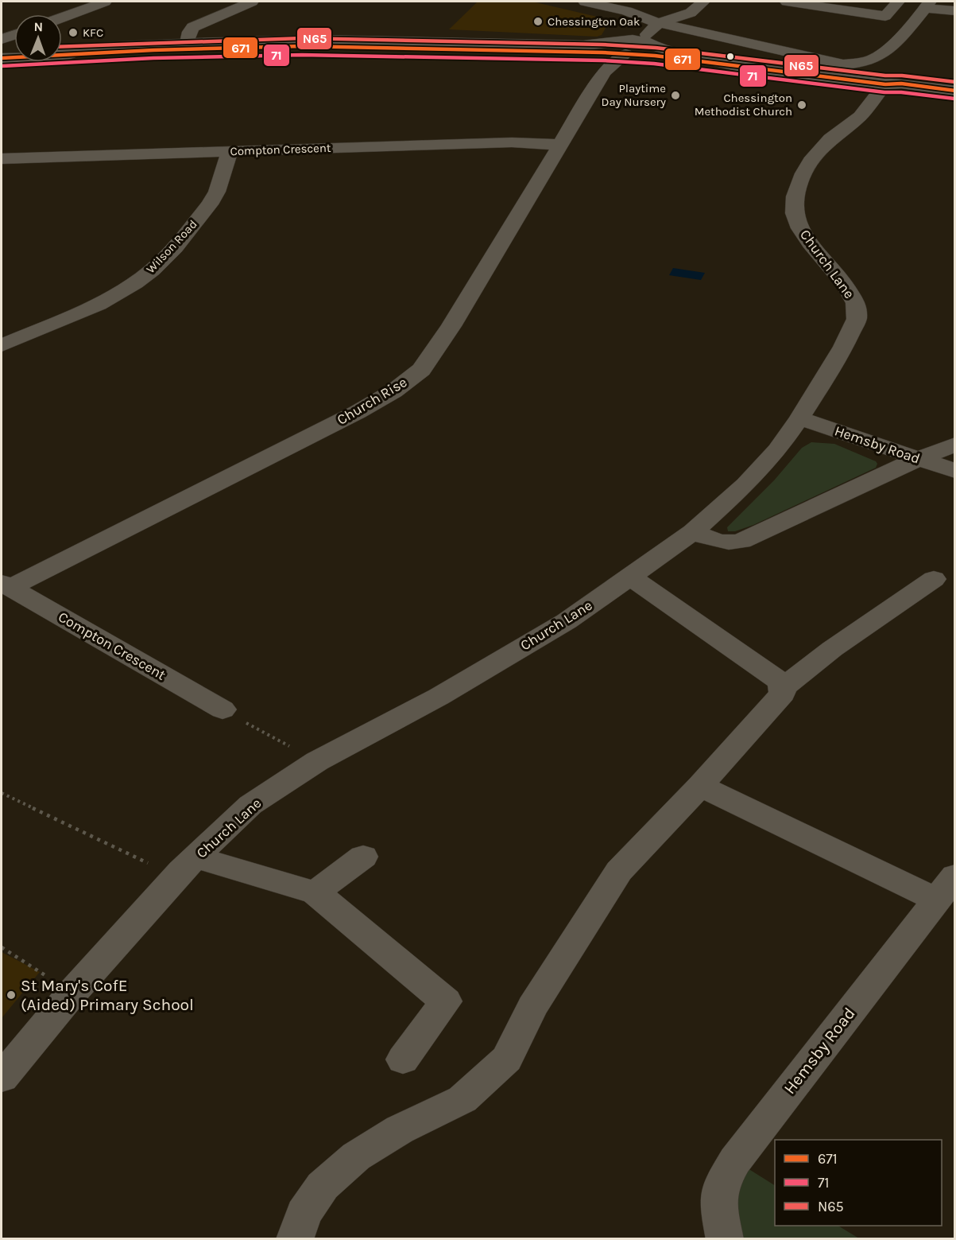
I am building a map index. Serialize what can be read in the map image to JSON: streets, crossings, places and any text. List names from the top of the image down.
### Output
{
  "streets": {
    "street": [
      "Compton Crescent",
      "Wilson Road",
      "Church Lane",
      "Church Rise",
      "Hemsby Road"
    ]
  },
  "crossings": [
    ["Compton Crescent", "Wilson Road"],
    ["Compton Crescent", "Church Rise"],
    ["Church Lane", "Hemsby Road"]
  ],
  "places": [
    "Chessington Oak",
    "KFC",
    "Playtime Day Nursery",
    "Chessington Methodist Church",
    "St Mary's CofE (Aided) Primary School"
  ],
  "lines": ["transit line N65", "transit line 671", "transit line 71"],
  "legend": ["671", "71", "N65"],
  "north": "top"
}
